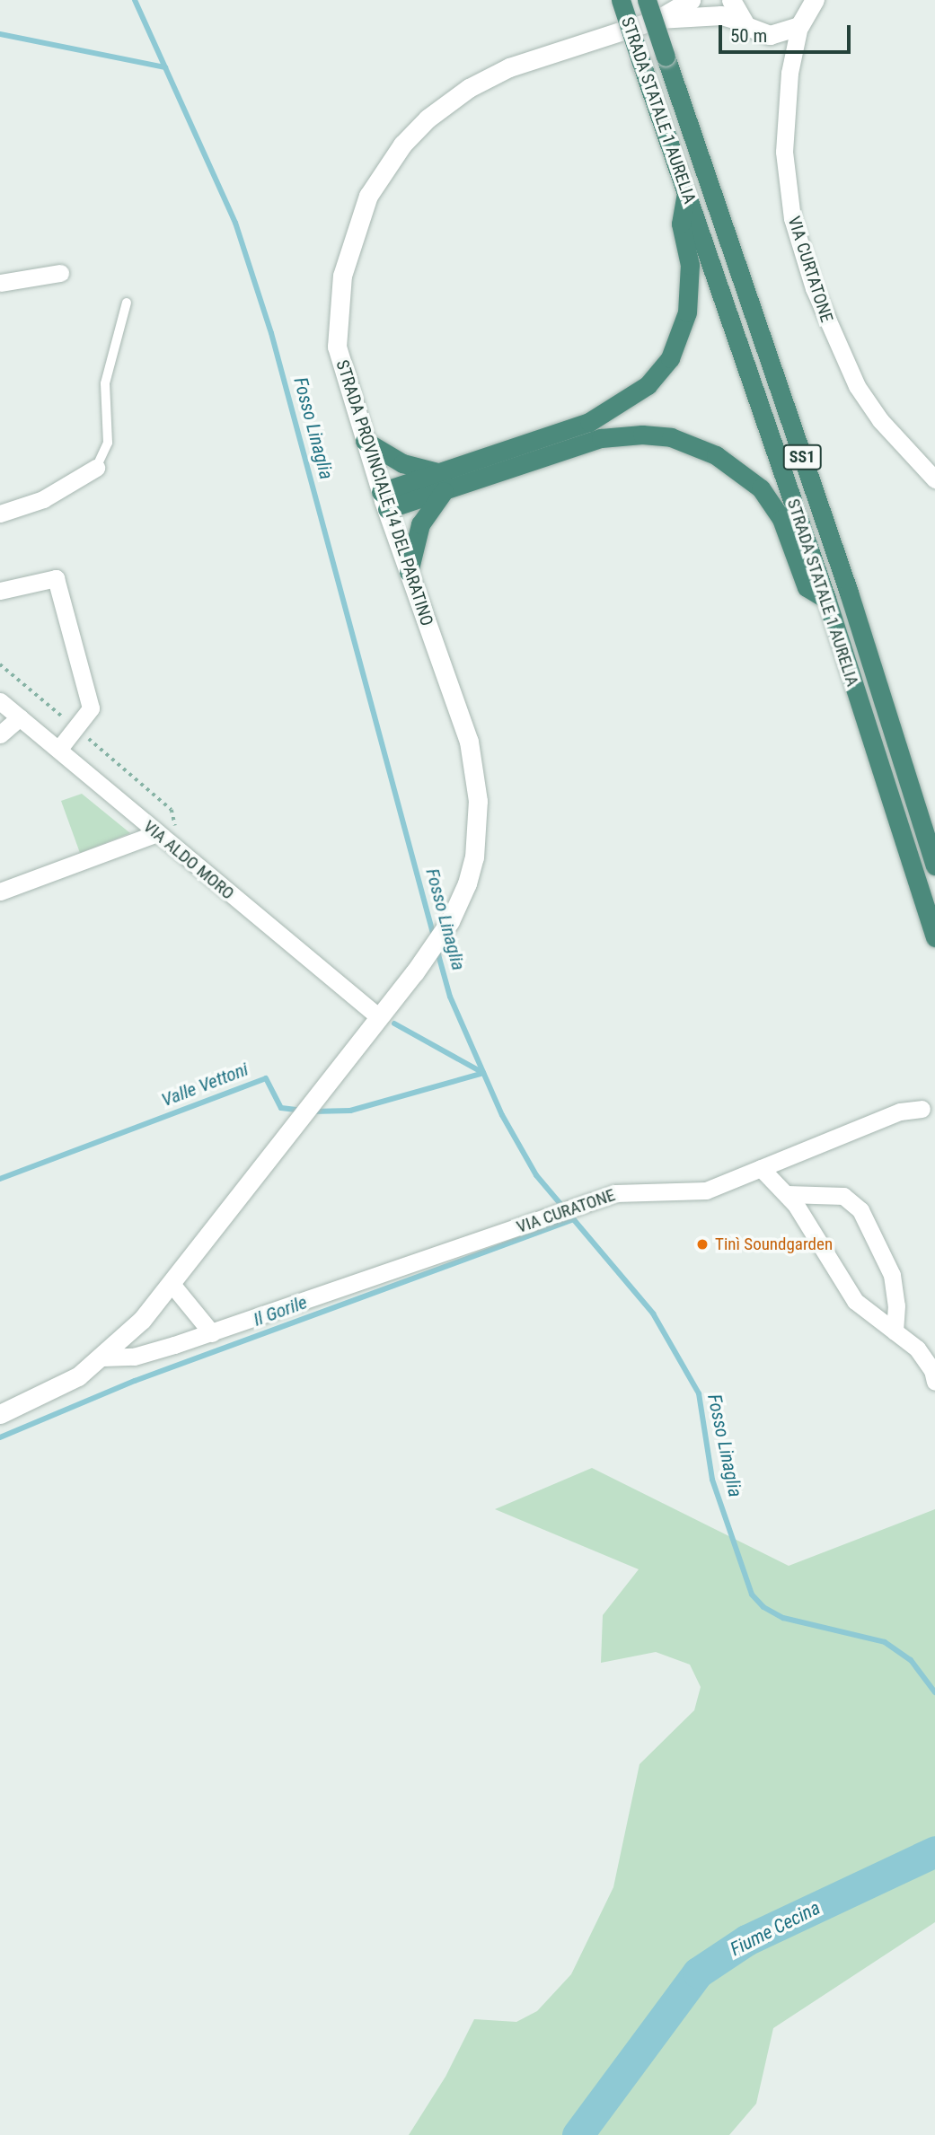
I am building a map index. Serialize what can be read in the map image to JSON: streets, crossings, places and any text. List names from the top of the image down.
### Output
{
  "streets": {
    "highway": ["STRADA STATALE 1 AURELIA", "SS1"],
    "main road": ["STRADA PROVINCIALE 14 DEL PARATINO"],
    "street": ["VIA CURTATONE", "VIA ALDO MORO", "VIA CURATONE"]
  },
  "crossings": [
    ["VIA CURTATONE", "STRADA PROVINCIALE 14 DEL PARATINO"],
    ["STRADA PROVINCIALE 14 DEL PARATINO", "VIA ALDO MORO"],
    ["STRADA PROVINCIALE 14 DEL PARATINO", "VIA CURATONE"]
  ],
  "water": [
    "Fosso Linaglia",
    "Valle Vettoni",
    "Il Gorile",
    "Fiume Cecina"
  ],
  "places": ["Tinì Soundgarden"],
  "scale_bar": "50 m"
}
